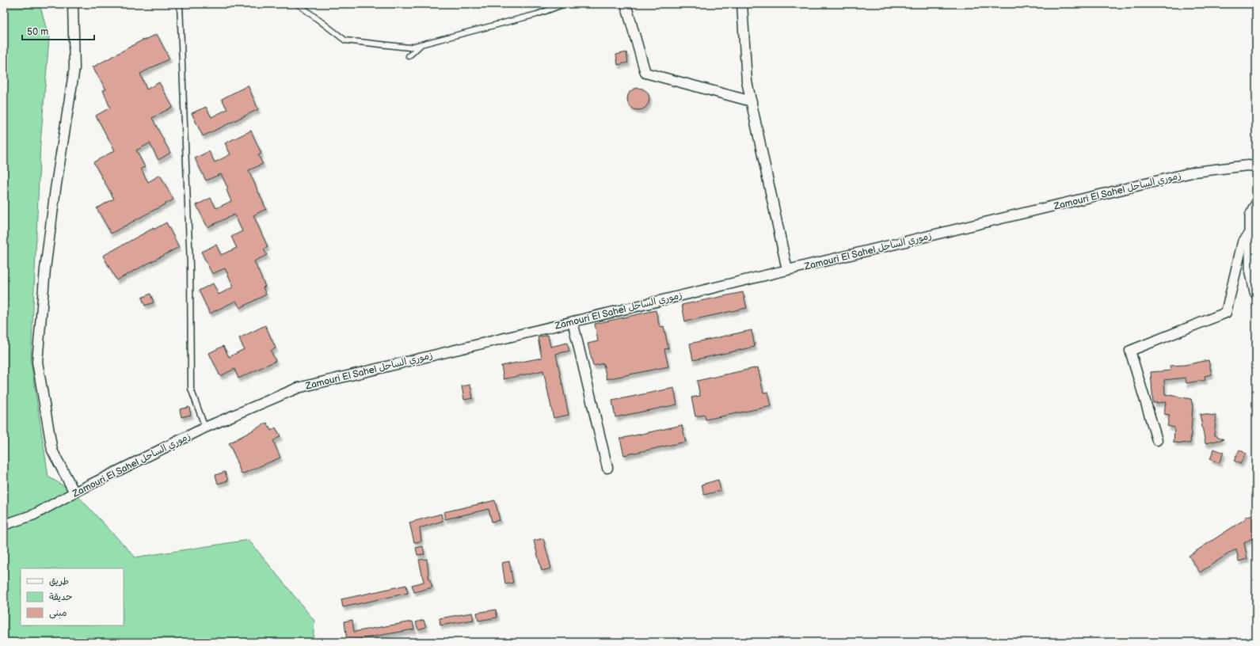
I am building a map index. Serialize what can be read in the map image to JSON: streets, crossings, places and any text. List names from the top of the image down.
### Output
{
  "streets": {
    "street": ["Zamouri El Sahel زموري الساحل"]
  },
  "legend": ["طريق", "حديقة", "مبنى"],
  "scale_bar": "50 m"
}
